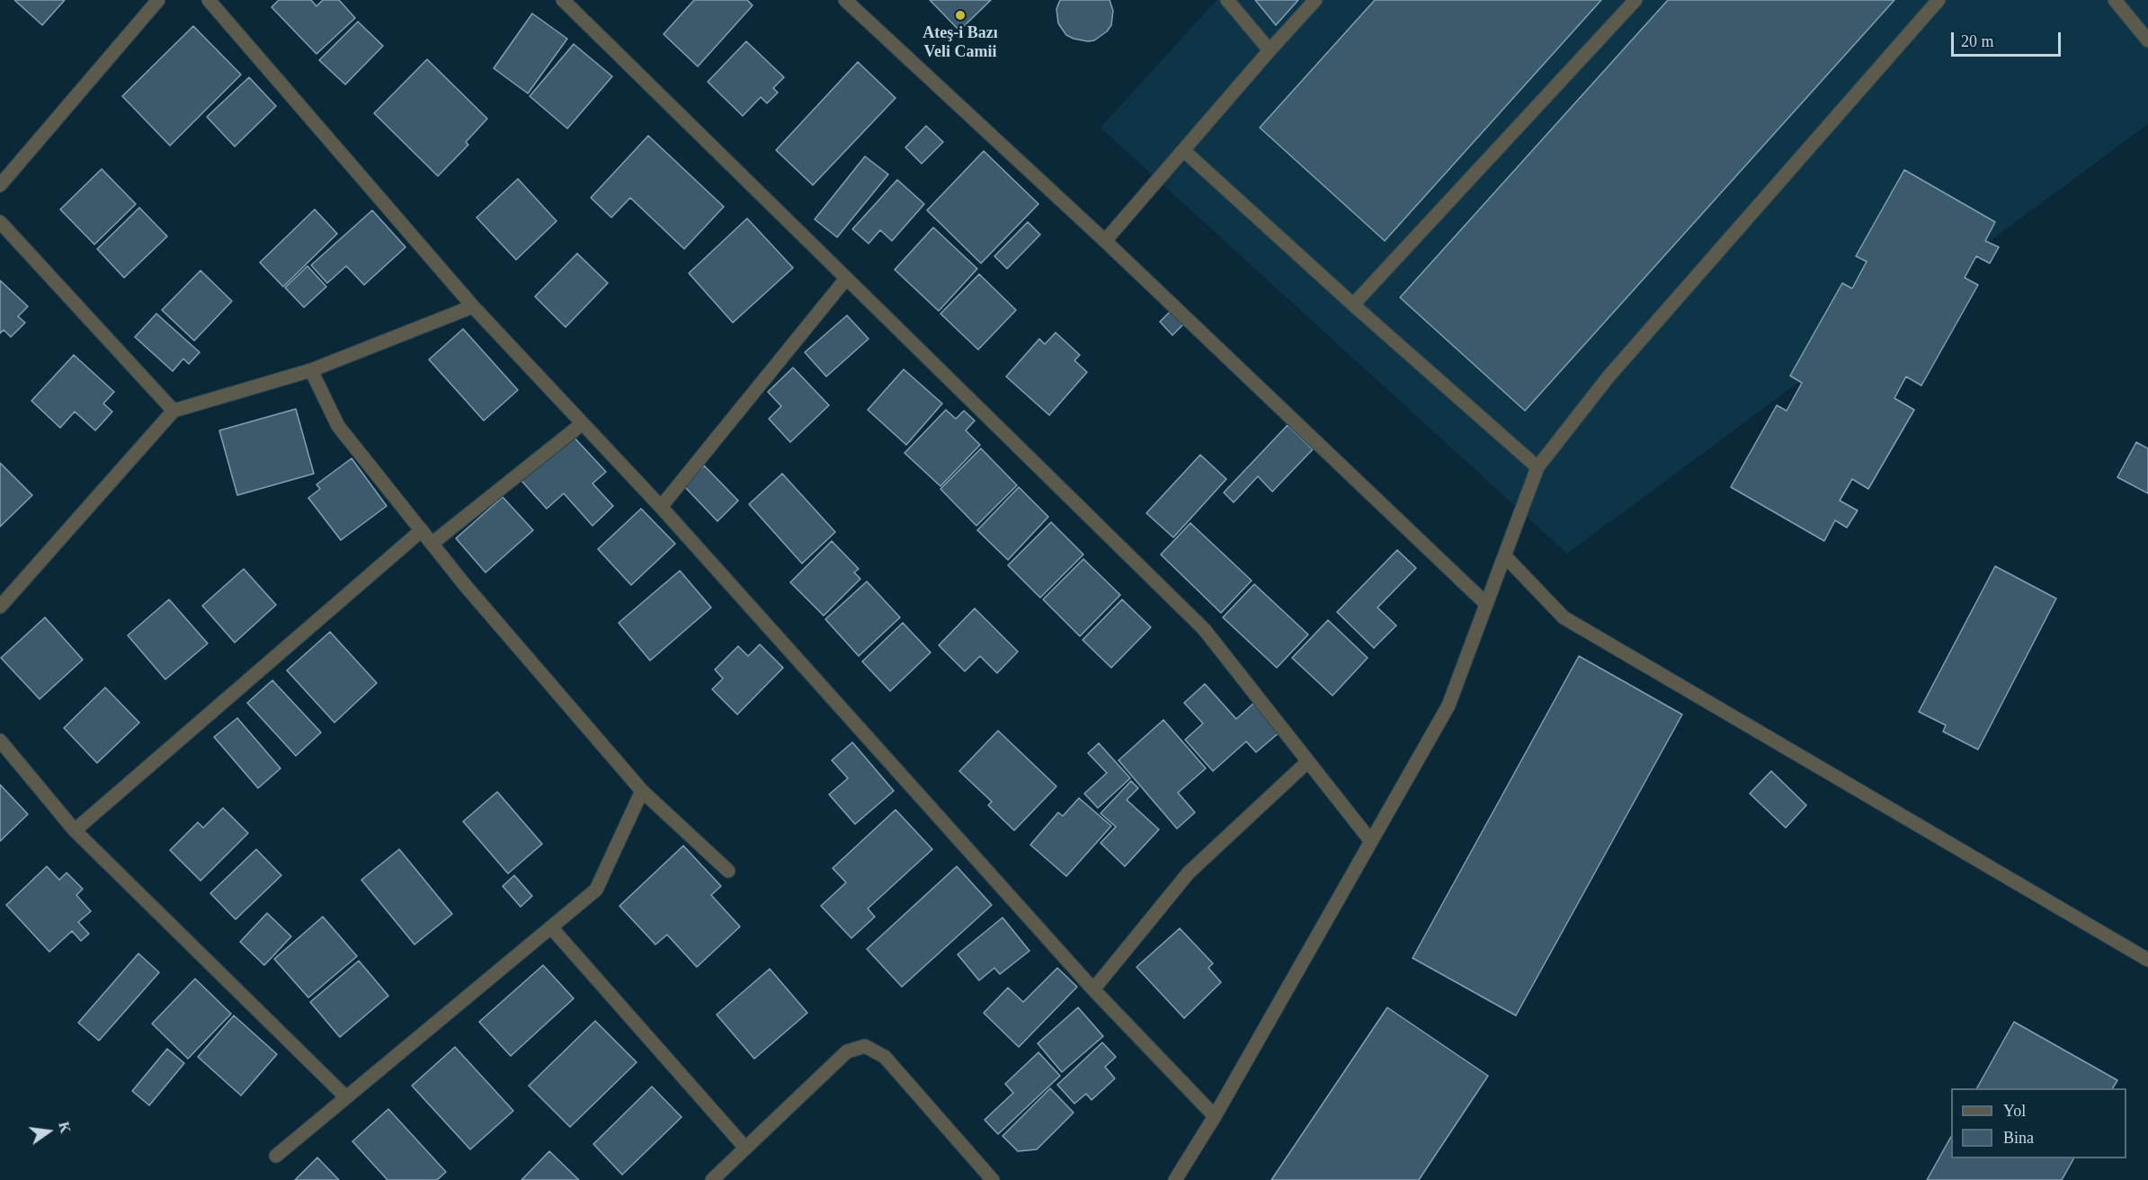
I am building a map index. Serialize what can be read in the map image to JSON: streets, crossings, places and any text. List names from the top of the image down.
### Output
{
  "places": ["Ateş-i Bazı Veli Camii"],
  "legend": ["Yol", "Bina"],
  "scale_bar": "20 m",
  "north": "right"
}
